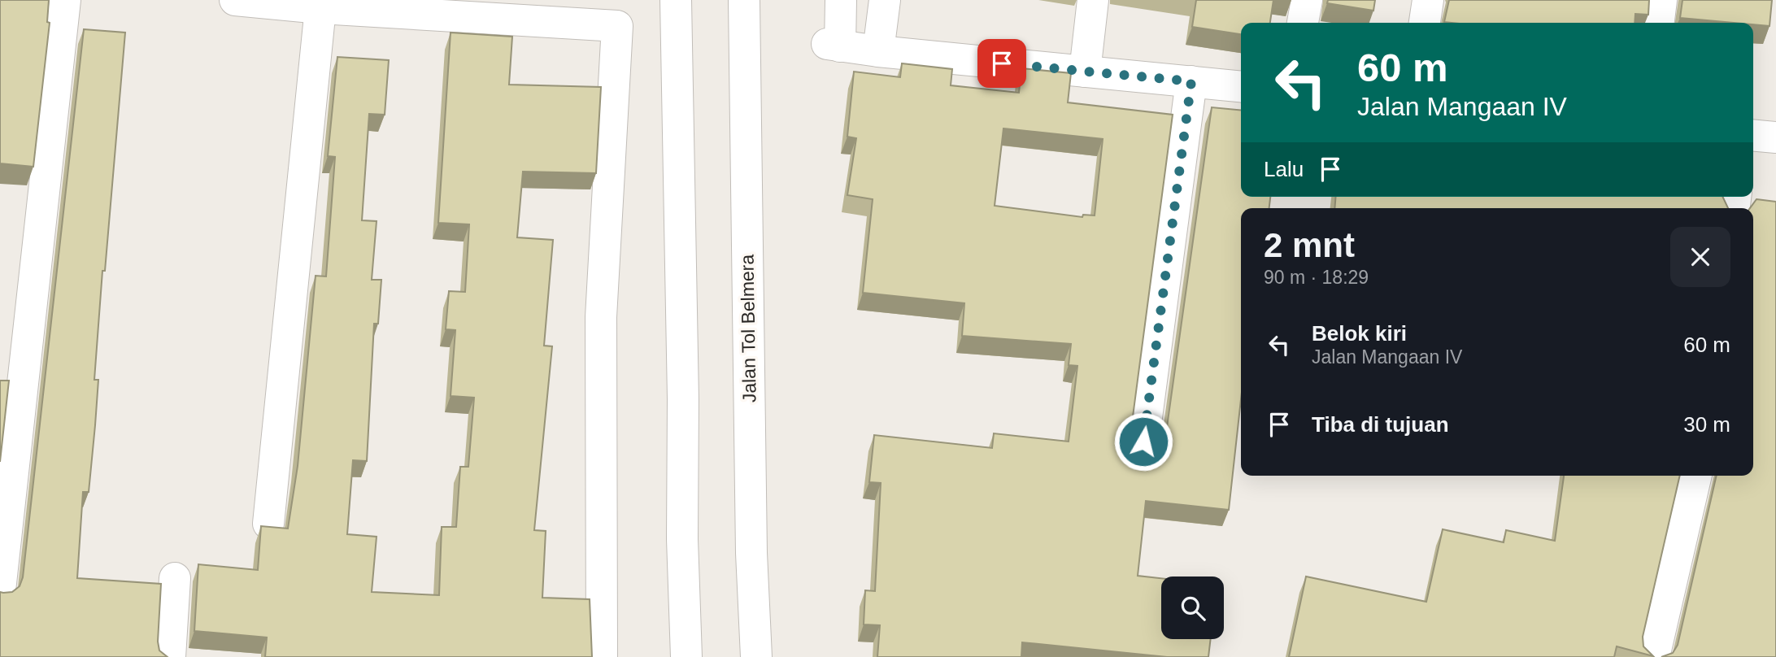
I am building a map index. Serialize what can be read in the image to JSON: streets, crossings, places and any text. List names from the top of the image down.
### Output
{
  "streets": {
    "main road": ["Jalan Tol Belmera"]
  },
  "page": {
    "turn": ["60 m", "Jalan Mangaan IV"],
    "then": "Lalu",
    "heading": ["2 mnt", "90 m · 18:29"],
    "list": [
      {
        "name": "Belok kiri",
        "note": "Jalan Mangaan IV",
        "value": "60 m"
      },
      {
        "name": "Tiba di tujuan",
        "value": "30 m"
      }
    ]
  }
}
